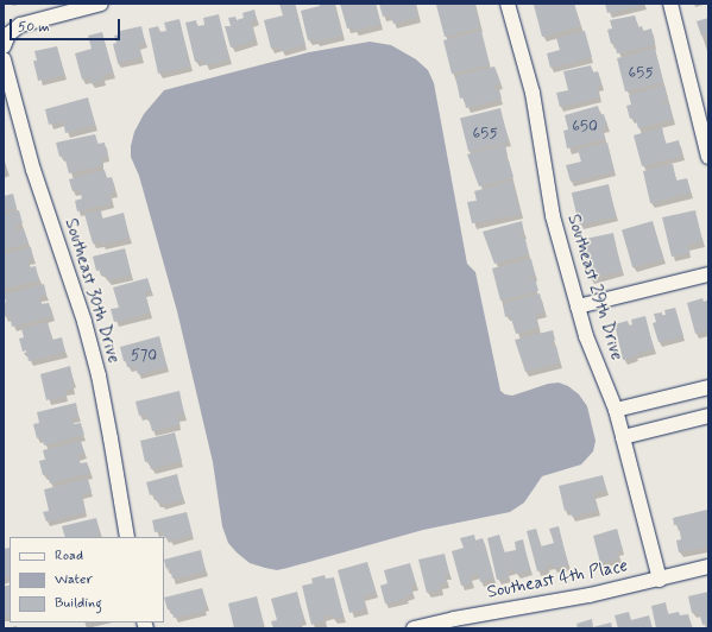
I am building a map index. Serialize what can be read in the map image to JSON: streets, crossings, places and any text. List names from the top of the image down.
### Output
{
  "streets": {
    "street": ["Southeast 29th Drive", "Southeast 30th Drive", "Southeast 4th Place"]
  },
  "crossings": [
    ["Southeast 29th Drive", "Southeast 4th Place"]
  ],
  "house_numbers": [
    "655",
    "650",
    "655",
    "570"
  ],
  "legend": ["Road", "Water", "Building"],
  "scale_bar": "50 m"
}
